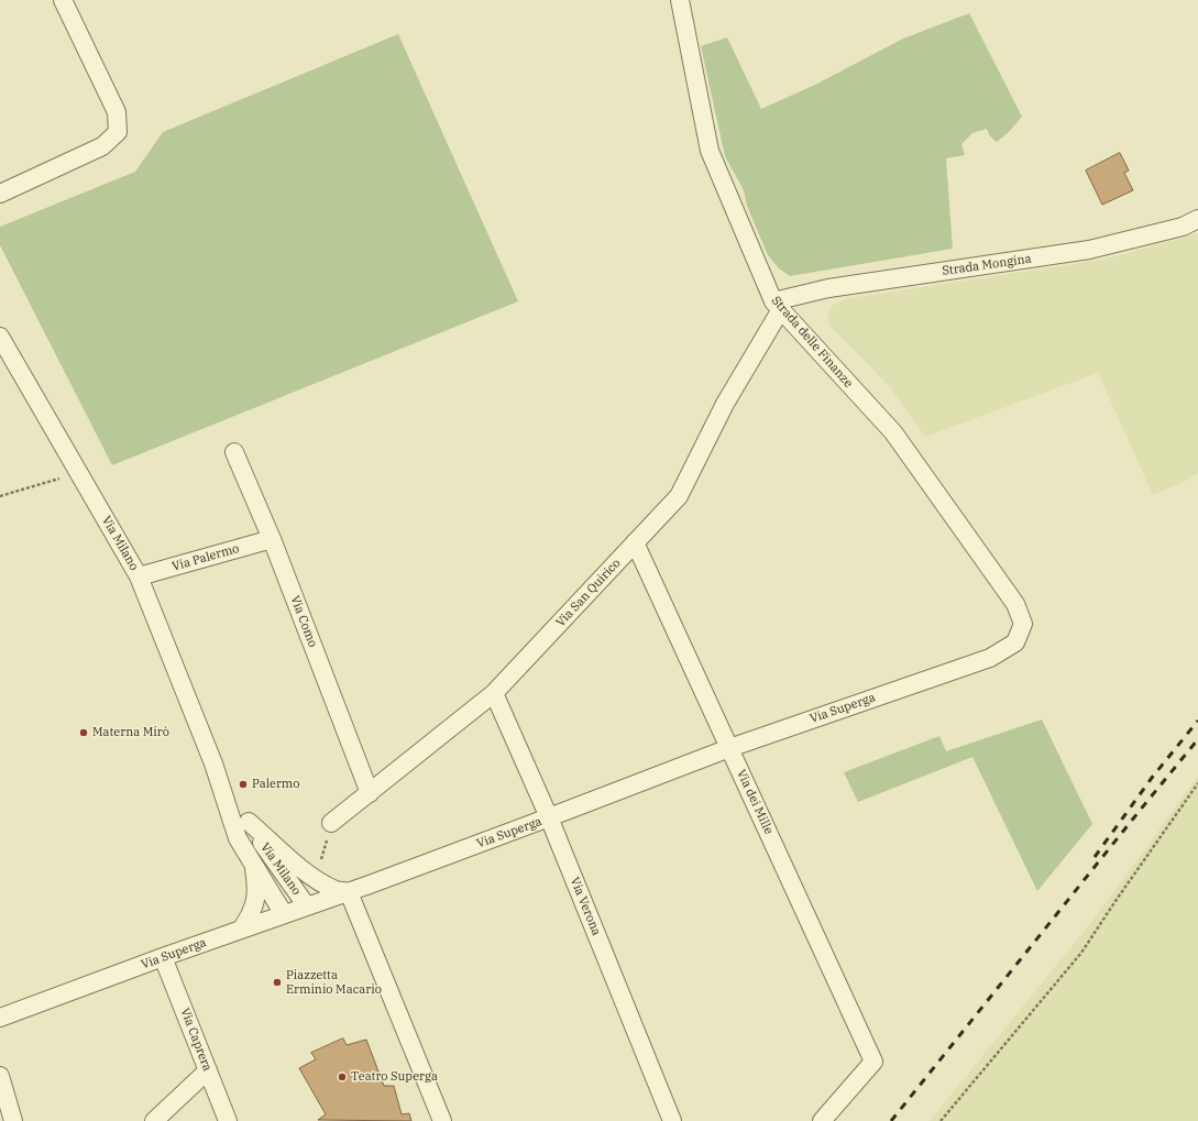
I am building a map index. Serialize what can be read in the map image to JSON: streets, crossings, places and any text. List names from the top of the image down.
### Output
{
  "streets": {
    "street": [
      "Strada Mongina",
      "Strada delle Finanze",
      "Via Milano",
      "Via Palermo",
      "Via San Quirico",
      "Via Como",
      "Via Superga",
      "Via dei Mille",
      "Via Verona",
      "Via Caprera"
    ]
  },
  "crossings": [
    ["Strada Mongina", "Strada delle Finanze"],
    ["Strada Mongina", "Via San Quirico"],
    ["Strada delle Finanze", "Via San Quirico"],
    ["Strada delle Finanze", "Via Superga"],
    ["Via Milano", "Via Palermo"],
    ["Via Milano", "Via Superga"],
    ["Via Palermo", "Via Como"],
    ["Via San Quirico", "Via Como"],
    ["Via San Quirico", "Via dei Mille"],
    ["Via San Quirico", "Via Verona"],
    ["Via Superga", "Via dei Mille"],
    ["Via Superga", "Via Verona"],
    ["Via Superga", "Via Caprera"]
  ],
  "places": [
    "Materna Mirò",
    "Palermo",
    "Piazzetta Erminio Macario",
    "Teatro Superga"
  ]
}
